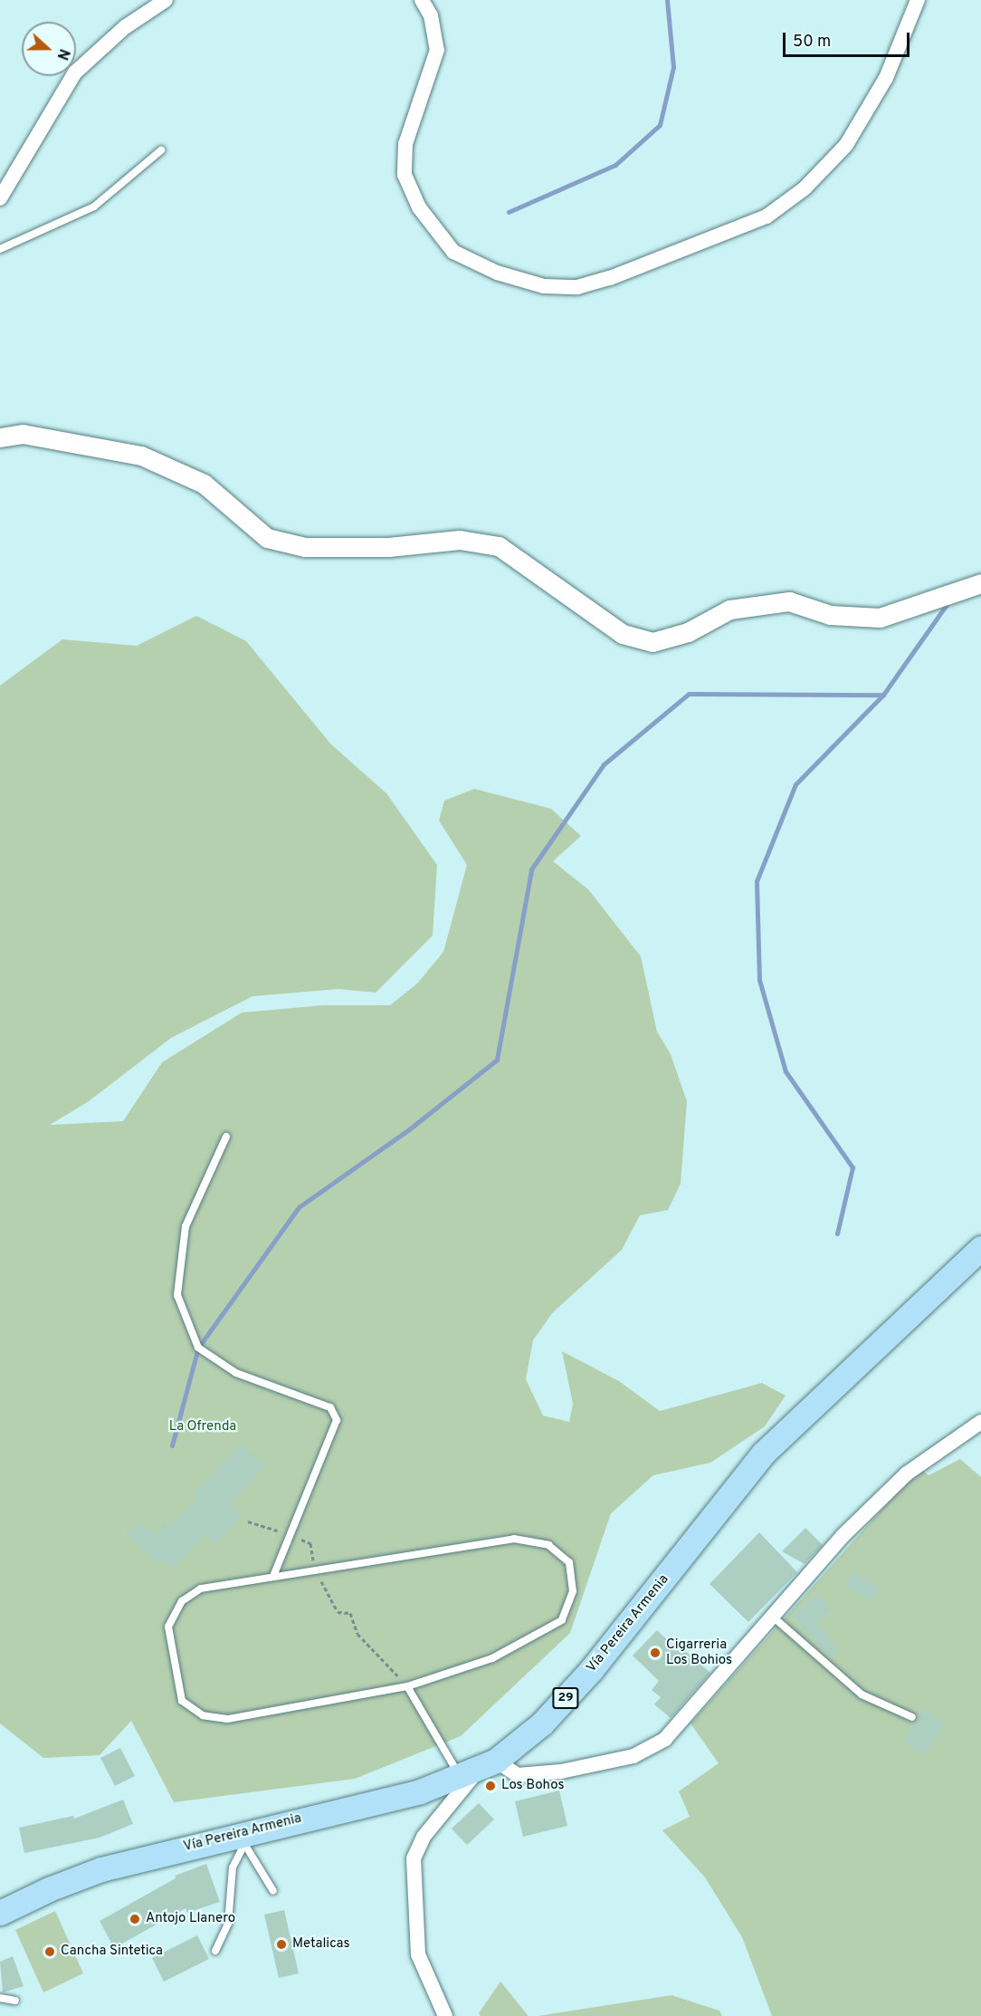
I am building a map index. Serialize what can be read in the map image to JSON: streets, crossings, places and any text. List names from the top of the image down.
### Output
{
  "streets": {
    "main road": ["Vía Pereira Armenia", "29"]
  },
  "parks": ["La Ofrenda"],
  "places": [
    "Cigarreria Los Bohios",
    "Los Bohos",
    "Antojo Llanero",
    "Metalicas",
    "Cancha Sintetica"
  ],
  "scale_bar": "50 m",
  "north": "right"
}
